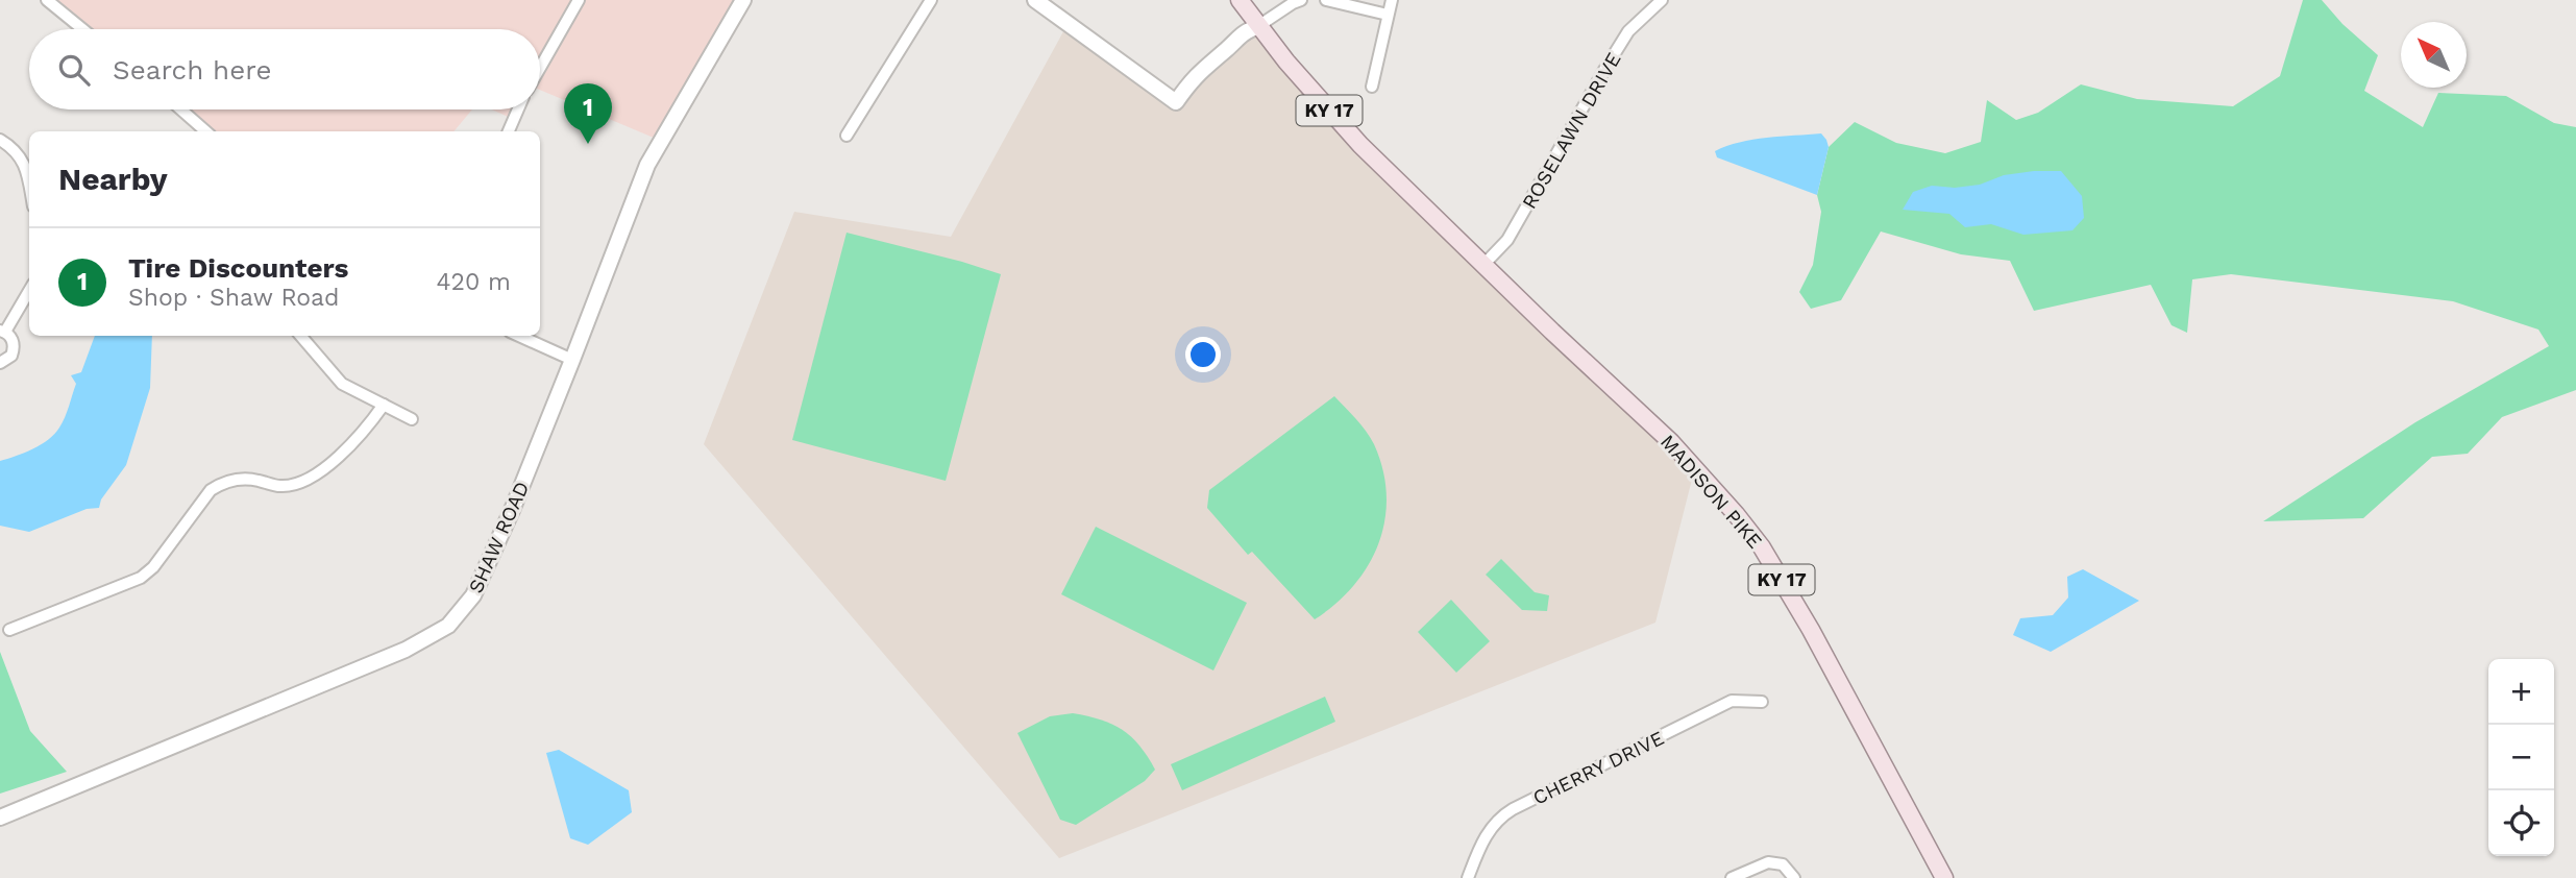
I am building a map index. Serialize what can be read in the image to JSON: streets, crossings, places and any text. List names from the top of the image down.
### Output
{
  "streets": {
    "main road": ["KY 17", "MADISON PIKE", "SHAW ROAD"],
    "street": ["ROSELAWN DRIVE", "CHERRY DRIVE"]
  },
  "crossings": [
    ["KY 17", "ROSELAWN DRIVE"],
    ["KY 17", "MADISON PIKE"],
    ["ROSELAWN DRIVE", "MADISON PIKE"]
  ],
  "north": "top left",
  "page": {
    "search": "Search here",
    "pins": "1",
    "heading": "Nearby",
    "list": [
      {
        "mark": "1",
        "name": "Tire Discounters",
        "note": "Shop · Shaw Road",
        "value": "420 m"
      }
    ],
    "map_buttons": ["+", "−"]
  }
}
